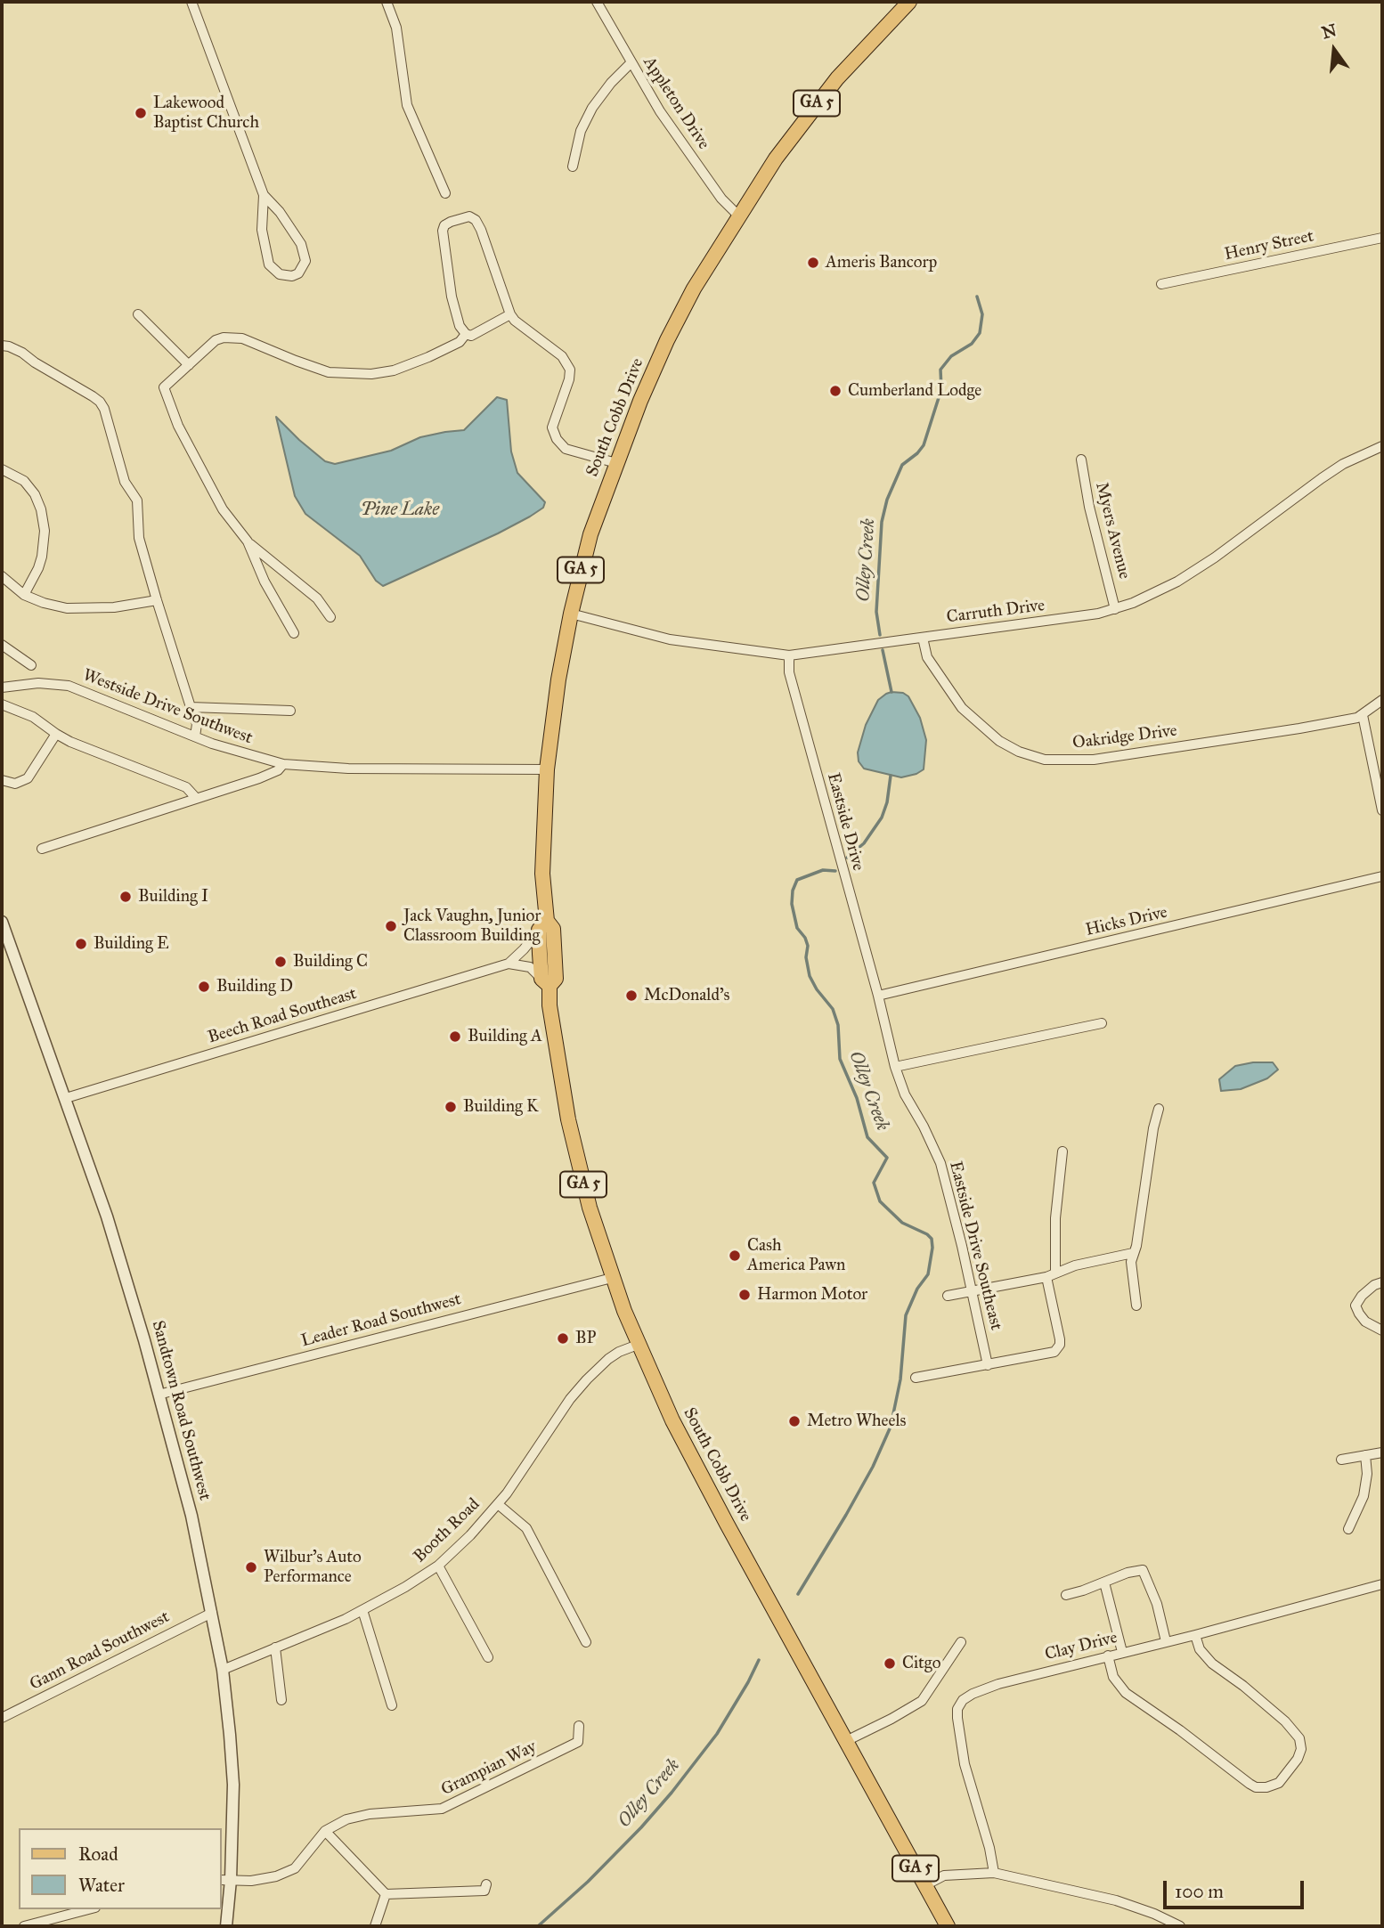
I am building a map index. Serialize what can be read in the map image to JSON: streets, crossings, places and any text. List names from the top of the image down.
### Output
{
  "streets": {
    "main road": ["GA 5", "South Cobb Drive"],
    "street": [
      "Appleton Drive",
      "Henry Street",
      "Myers Avenue",
      "Carruth Drive",
      "Westside Drive Southwest",
      "Oakridge Drive",
      "Eastside Drive",
      "Hicks Drive",
      "Beech Road Southeast",
      "Eastside Drive Southeast",
      "Leader Road Southwest",
      "Sandtown Road Southwest",
      "Booth Road",
      "Clay Drive",
      "Gann Road Southwest",
      "Grampian Way"
    ]
  },
  "crossings": [
    ["Appleton Drive", "South Cobb Drive"],
    ["South Cobb Drive", "Carruth Drive"],
    ["South Cobb Drive", "Westside Drive Southwest"],
    ["South Cobb Drive", "Beech Road Southeast"],
    ["South Cobb Drive", "Leader Road Southwest"],
    ["South Cobb Drive", "Booth Road"],
    ["Myers Avenue", "Carruth Drive"],
    ["Carruth Drive", "Oakridge Drive"],
    ["Carruth Drive", "Eastside Drive"],
    ["Eastside Drive", "Hicks Drive"],
    ["Eastside Drive", "Eastside Drive Southeast"],
    ["Hicks Drive", "Eastside Drive Southeast"],
    ["Beech Road Southeast", "Sandtown Road Southwest"],
    ["Leader Road Southwest", "Sandtown Road Southwest"],
    ["Sandtown Road Southwest", "Booth Road"],
    ["Sandtown Road Southwest", "Gann Road Southwest"],
    ["Sandtown Road Southwest", "Grampian Way"]
  ],
  "water": ["Pine Lake", "Olley Creek"],
  "places": [
    "Lakewood Baptist Church",
    "Ameris Bancorp",
    "Cumberland Lodge",
    "Building I",
    "Jack Vaughn, Junior Classroom Building",
    "Building E",
    "Building C",
    "Building D",
    "McDonald's",
    "Building A",
    "Building K",
    "Cash America Pawn",
    "Harmon Motor",
    "BP",
    "Metro Wheels",
    "Wilbur's Auto Performance",
    "Citgo"
  ],
  "legend": ["Road", "Water"],
  "scale_bar": "100 m",
  "north": "top"
}
